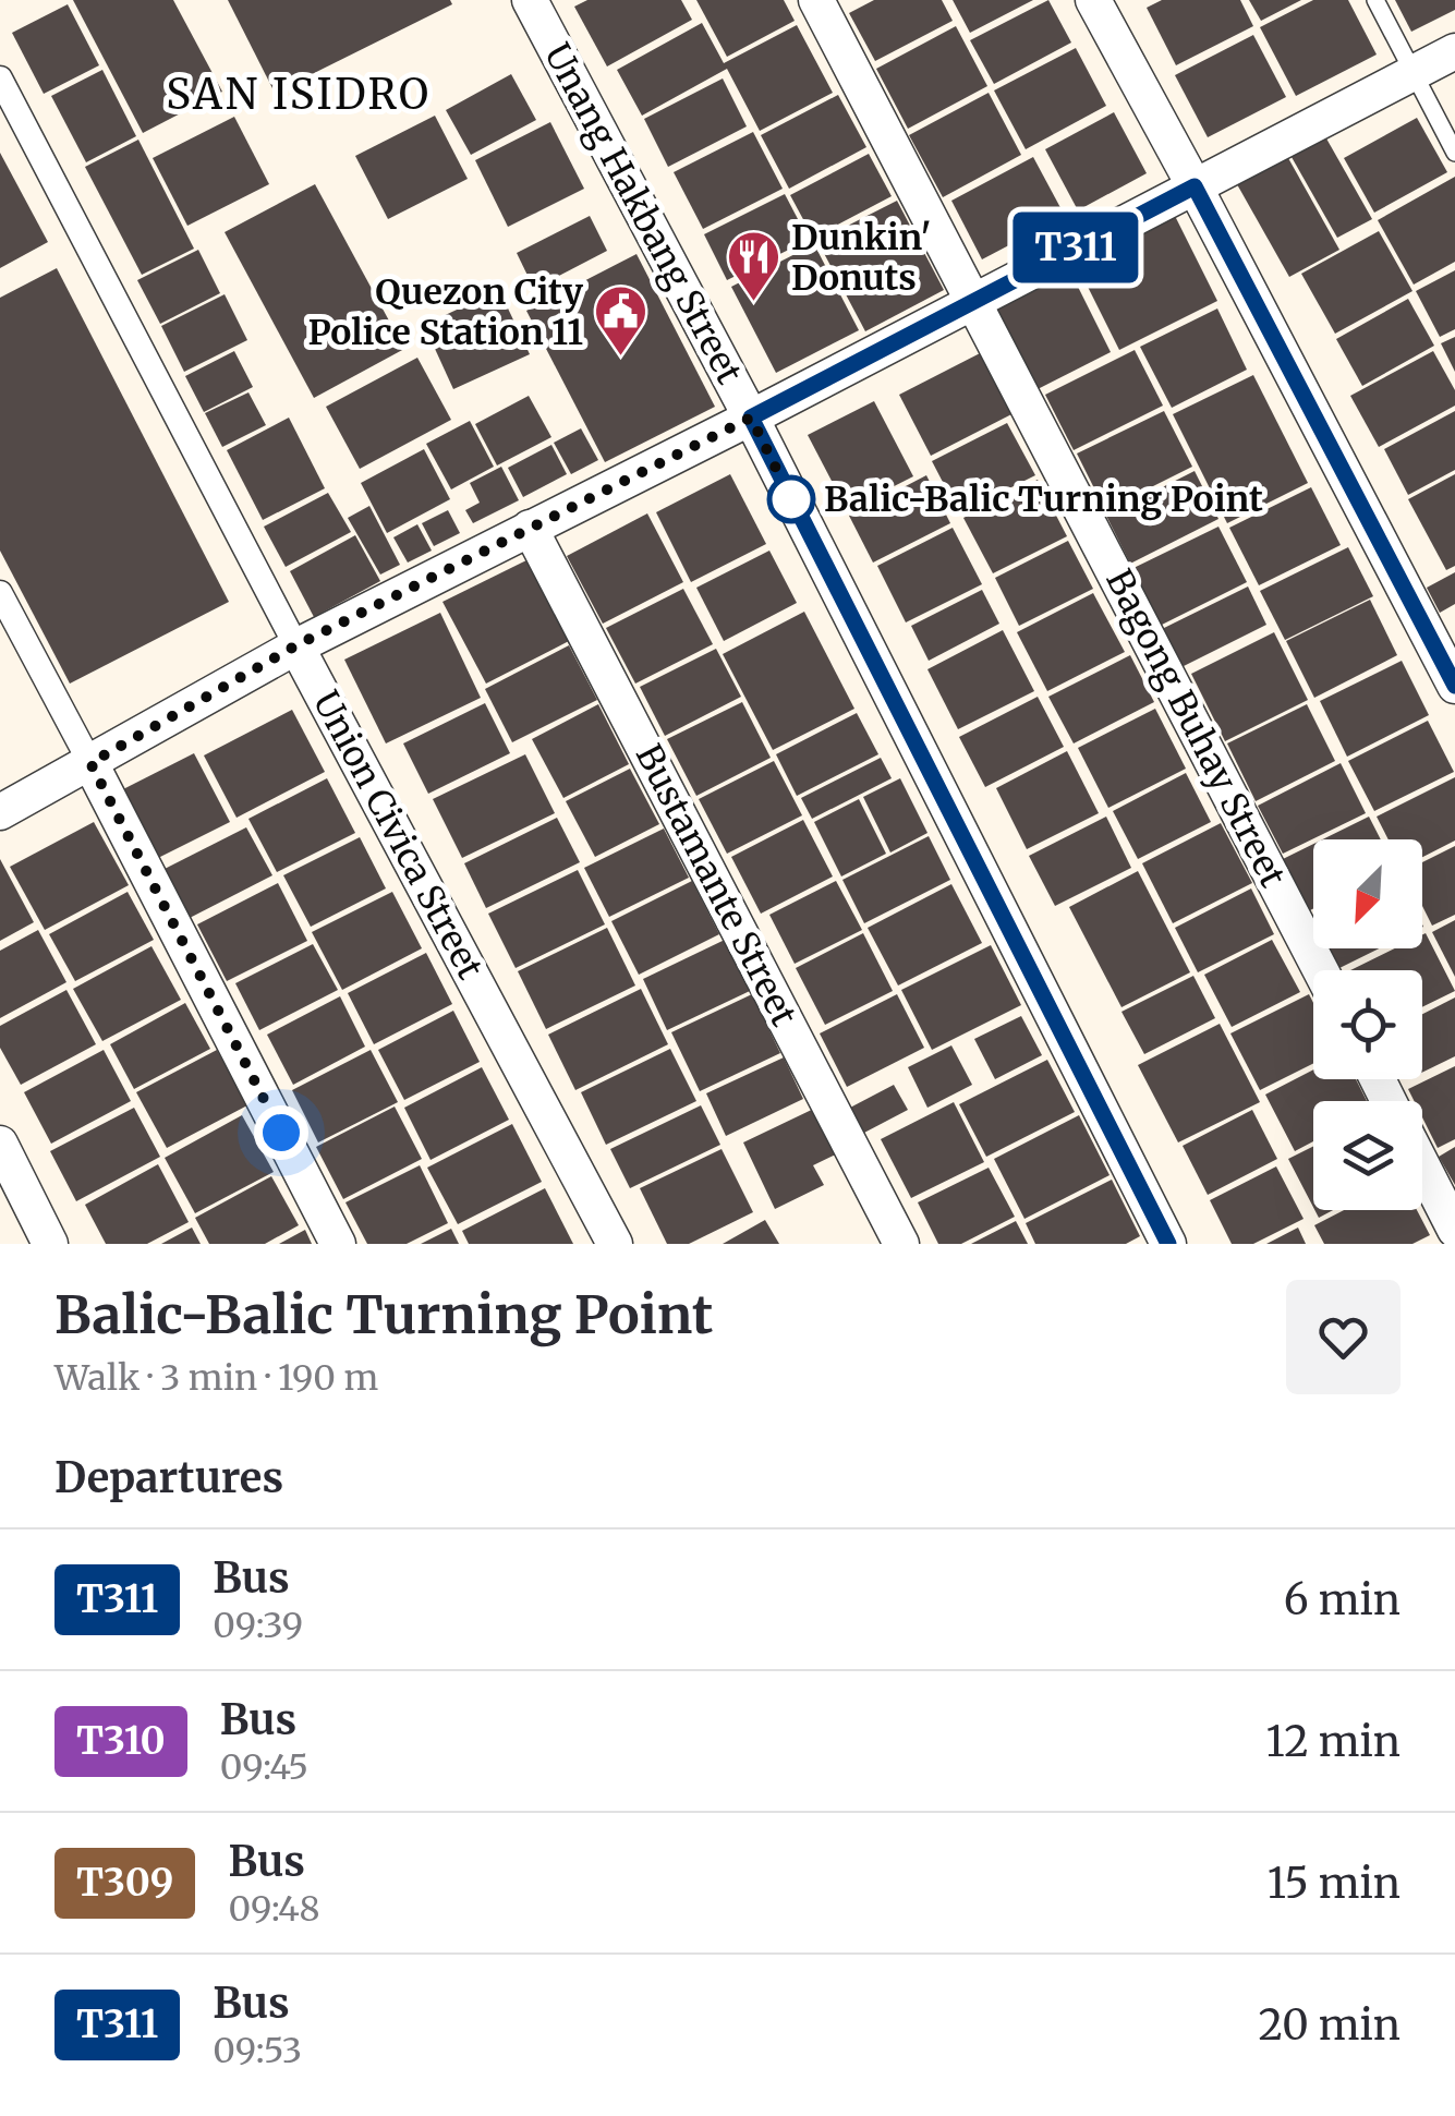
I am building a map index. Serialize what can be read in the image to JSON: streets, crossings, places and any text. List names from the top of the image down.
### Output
{
  "streets": {
    "street": [
      "Unang Hakbang Street",
      "Bagong Buhay Street",
      "Union Civica Street",
      "Bustamante Street"
    ]
  },
  "districts": ["SAN ISIDRO"],
  "places": {
    "restaurant": ["Dunkin' Donuts"],
    "public building": ["Quezon City Police Station 11"],
    "other": ["Balic-Balic Turning Point"]
  },
  "lines": ["bus line T311"],
  "north": "bottom left",
  "page": {
    "on_map": "T311",
    "heading": [
      ["Balic-Balic Turning Point", "Walk · 3 min · 190 m"],
      "Departures"
    ],
    "list": [
      {
        "mark": "T311",
        "name": "Bus",
        "note": "09:39",
        "value": "6 min"
      },
      {
        "mark": "T310",
        "name": "Bus",
        "note": "09:45",
        "value": "12 min"
      },
      {
        "mark": "T309",
        "name": "Bus",
        "note": "09:48",
        "value": "15 min"
      },
      {
        "mark": "T311",
        "name": "Bus",
        "note": "09:53",
        "value": "20 min"
      }
    ]
  }
}
